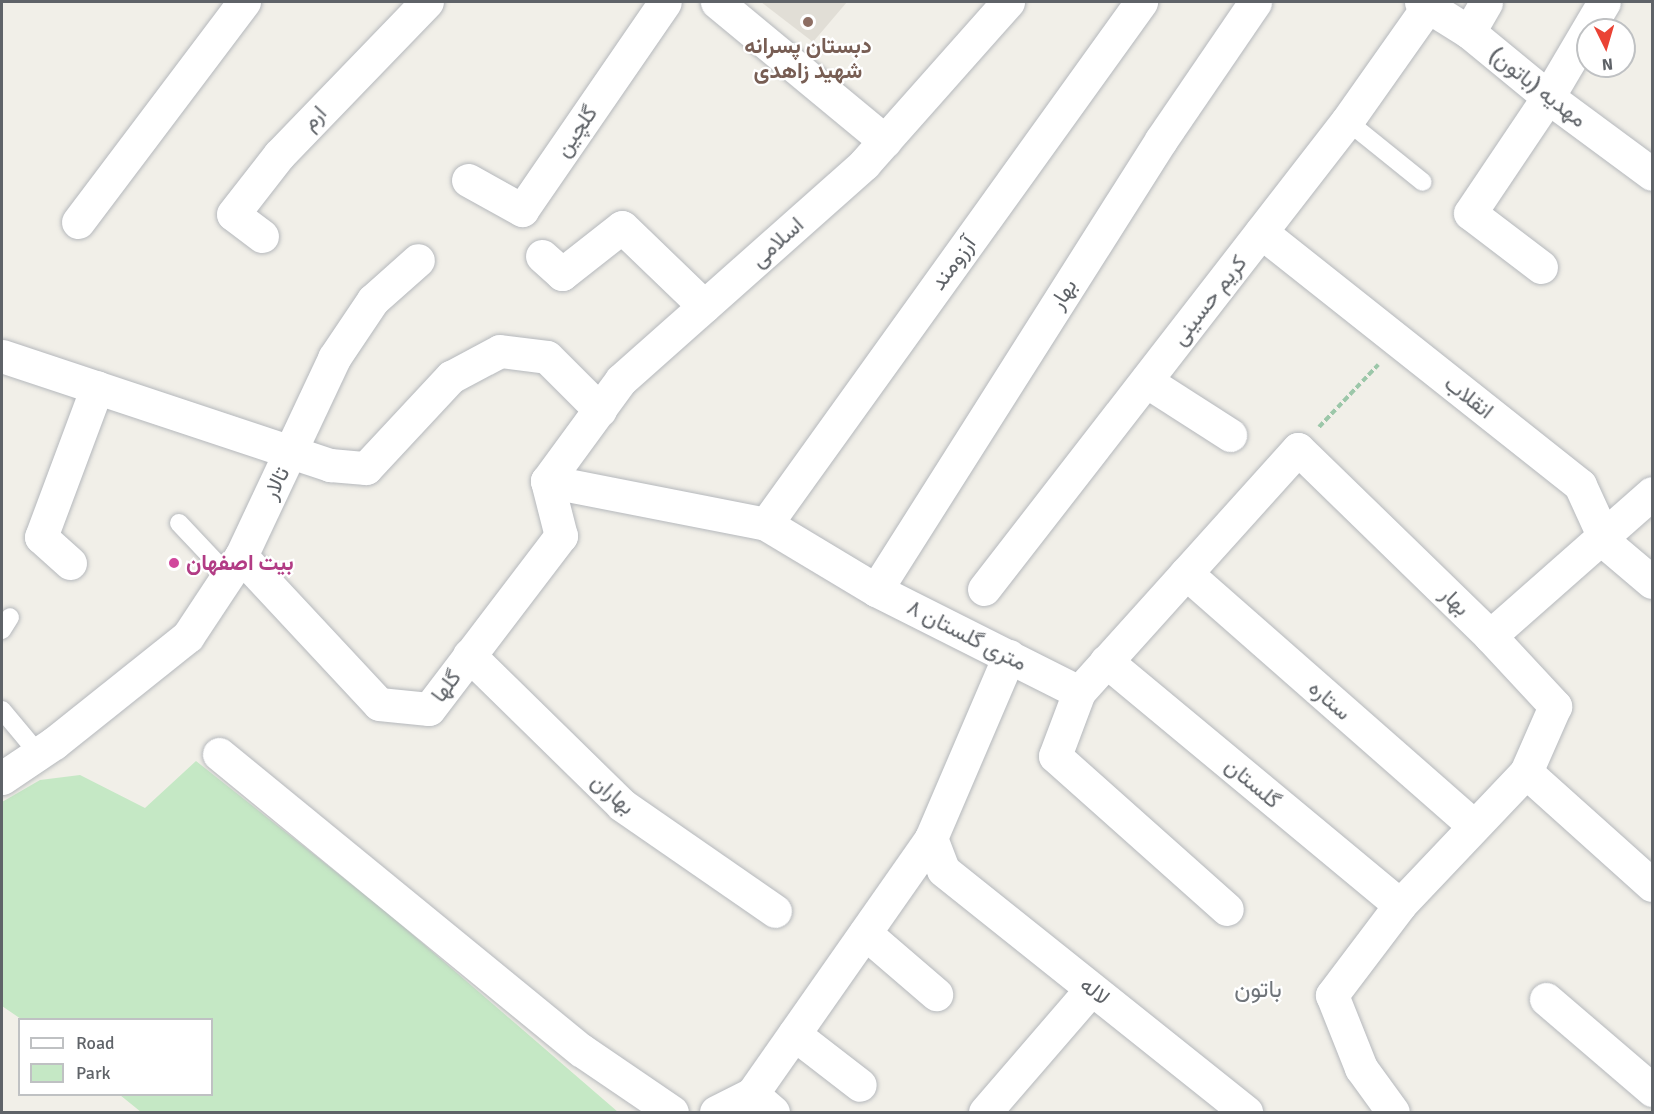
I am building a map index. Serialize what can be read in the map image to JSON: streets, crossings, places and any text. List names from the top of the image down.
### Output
{
  "streets": {
    "street": [
      "مهدیه (باتون)",
      "ارم",
      "گلچین",
      "اسلامی",
      "آرزومند",
      "بهار",
      "کریم حسینی",
      "انقلاب",
      "تالار",
      "۸ متری گلستان",
      "گلها",
      "ستاره",
      "گلستان",
      "بهاران",
      "لاله"
    ]
  },
  "crossings": [
    ["مهدیه (باتون)", "کریم حسینی"],
    ["اسلامی", "تالار"],
    ["اسلامی", "۸ متری گلستان"],
    ["اسلامی", "گلها"],
    ["آرزومند", "۸ متری گلستان"],
    ["بهار", "۸ متری گلستان"],
    ["کریم حسینی", "انقلاب"],
    ["تالار", "گلها"],
    ["۸ متری گلستان", "گلها"],
    ["گلها", "بهاران"]
  ],
  "districts": ["باتون"],
  "places": ["دبستان پسرانه شهید زاهدی", "بيت اصفهان"],
  "legend": ["Road", "Park"],
  "north": "bottom"
}
